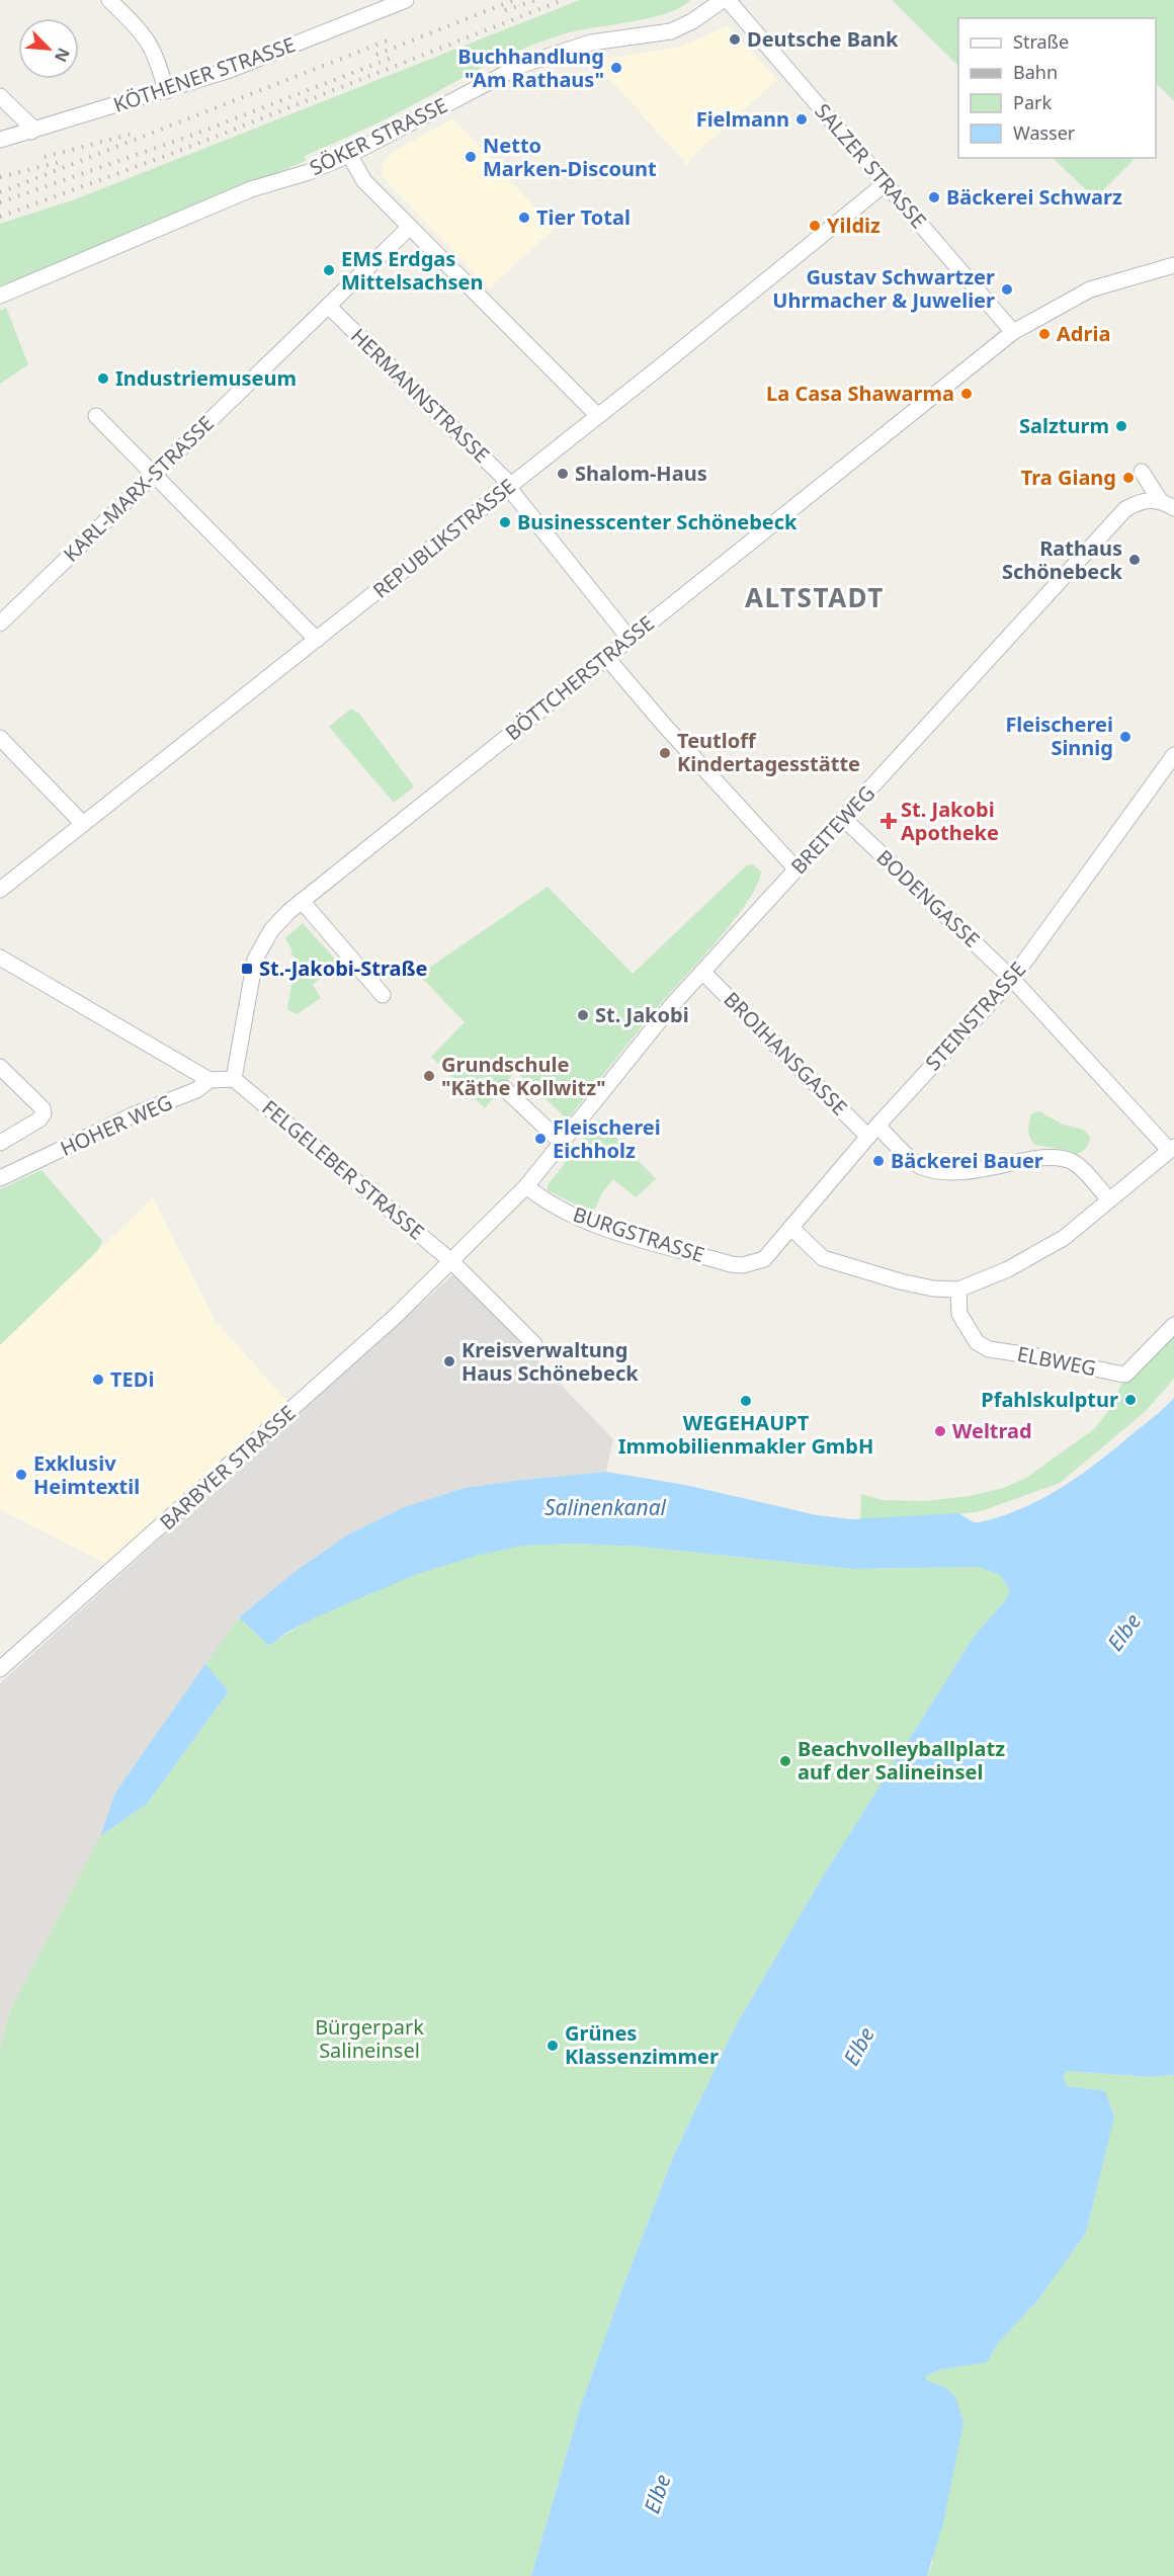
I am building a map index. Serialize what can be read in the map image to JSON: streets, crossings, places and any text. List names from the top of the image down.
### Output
{
  "streets": {
    "street": [
      "KÖTHENER STRASSE",
      "SÖKER STRASSE",
      "SALZER STRASSE",
      "HERMANNSTRASSE",
      "KARL-MARX-STRASSE",
      "REPUBLIKSTRASSE",
      "BÖTTCHERSTRASSE",
      "BREITEWEG",
      "BODENGASSE",
      "STEINSTRASSE",
      "BROIHANSGASSE",
      "HOHER WEG",
      "FELGELEBER STRASSE",
      "BURGSTRASSE",
      "ELBWEG",
      "BARBYER STRASSE"
    ]
  },
  "crossings": [
    ["SÖKER STRASSE", "SALZER STRASSE"],
    ["SALZER STRASSE", "REPUBLIKSTRASSE"],
    ["SALZER STRASSE", "BÖTTCHERSTRASSE"],
    ["HERMANNSTRASSE", "KARL-MARX-STRASSE"],
    ["HERMANNSTRASSE", "REPUBLIKSTRASSE"],
    ["HERMANNSTRASSE", "BÖTTCHERSTRASSE"],
    ["BÖTTCHERSTRASSE", "HOHER WEG"],
    ["BÖTTCHERSTRASSE", "FELGELEBER STRASSE"],
    ["BREITEWEG", "BODENGASSE"],
    ["BREITEWEG", "BROIHANSGASSE"],
    ["BREITEWEG", "BURGSTRASSE"],
    ["BREITEWEG", "BARBYER STRASSE"],
    ["BODENGASSE", "STEINSTRASSE"],
    ["STEINSTRASSE", "BROIHANSGASSE"],
    ["STEINSTRASSE", "BURGSTRASSE"],
    ["HOHER WEG", "FELGELEBER STRASSE"],
    ["FELGELEBER STRASSE", "BARBYER STRASSE"],
    ["BURGSTRASSE", "BARBYER STRASSE"]
  ],
  "districts": ["ALTSTADT"],
  "water": ["Salinenkanal", "Elbe"],
  "parks": ["Bürgerpark Salineinsel"],
  "places": {
    "other": [
      "Deutsche Bank",
      "Buchhandlung \"Am Rathaus\"",
      "Fielmann",
      "Netto Marken-Discount",
      "Bäckerei Schwarz",
      "Tier Total",
      "Yildiz",
      "EMS Erdgas Mittelsachsen",
      "Gustav Schwartzer Uhrmacher & Juwelier",
      "Adria",
      "Industriemuseum",
      "La Casa Shawarma",
      "Salzturm",
      "Shalom-Haus",
      "Tra Giang",
      "Businesscenter Schönebeck",
      "Rathaus Schönebeck",
      "Fleischerei Sinnig",
      "Teutloff Kindertagesstätte",
      "St. Jakobi",
      "Grundschule \"Käthe Kollwitz\"",
      "Fleischerei Eichholz",
      "Bäckerei Bauer",
      "Kreisverwaltung Haus Schönebeck",
      "TEDi",
      "Pfahlskulptur",
      "WEGEHAUPT Immobilienmakler GmbH",
      "Weltrad",
      "Exklusiv Heimtextil",
      "Beachvolleyballplatz auf der Salineinsel",
      "Grünes Klassenzimmer"
    ],
    "health": ["St. Jakobi Apotheke"],
    "transit": ["St.-Jakobi-Straße"]
  },
  "legend": [
    "Straße",
    "Bahn",
    "Park",
    "Wasser"
  ],
  "north": "bottom right"
}
